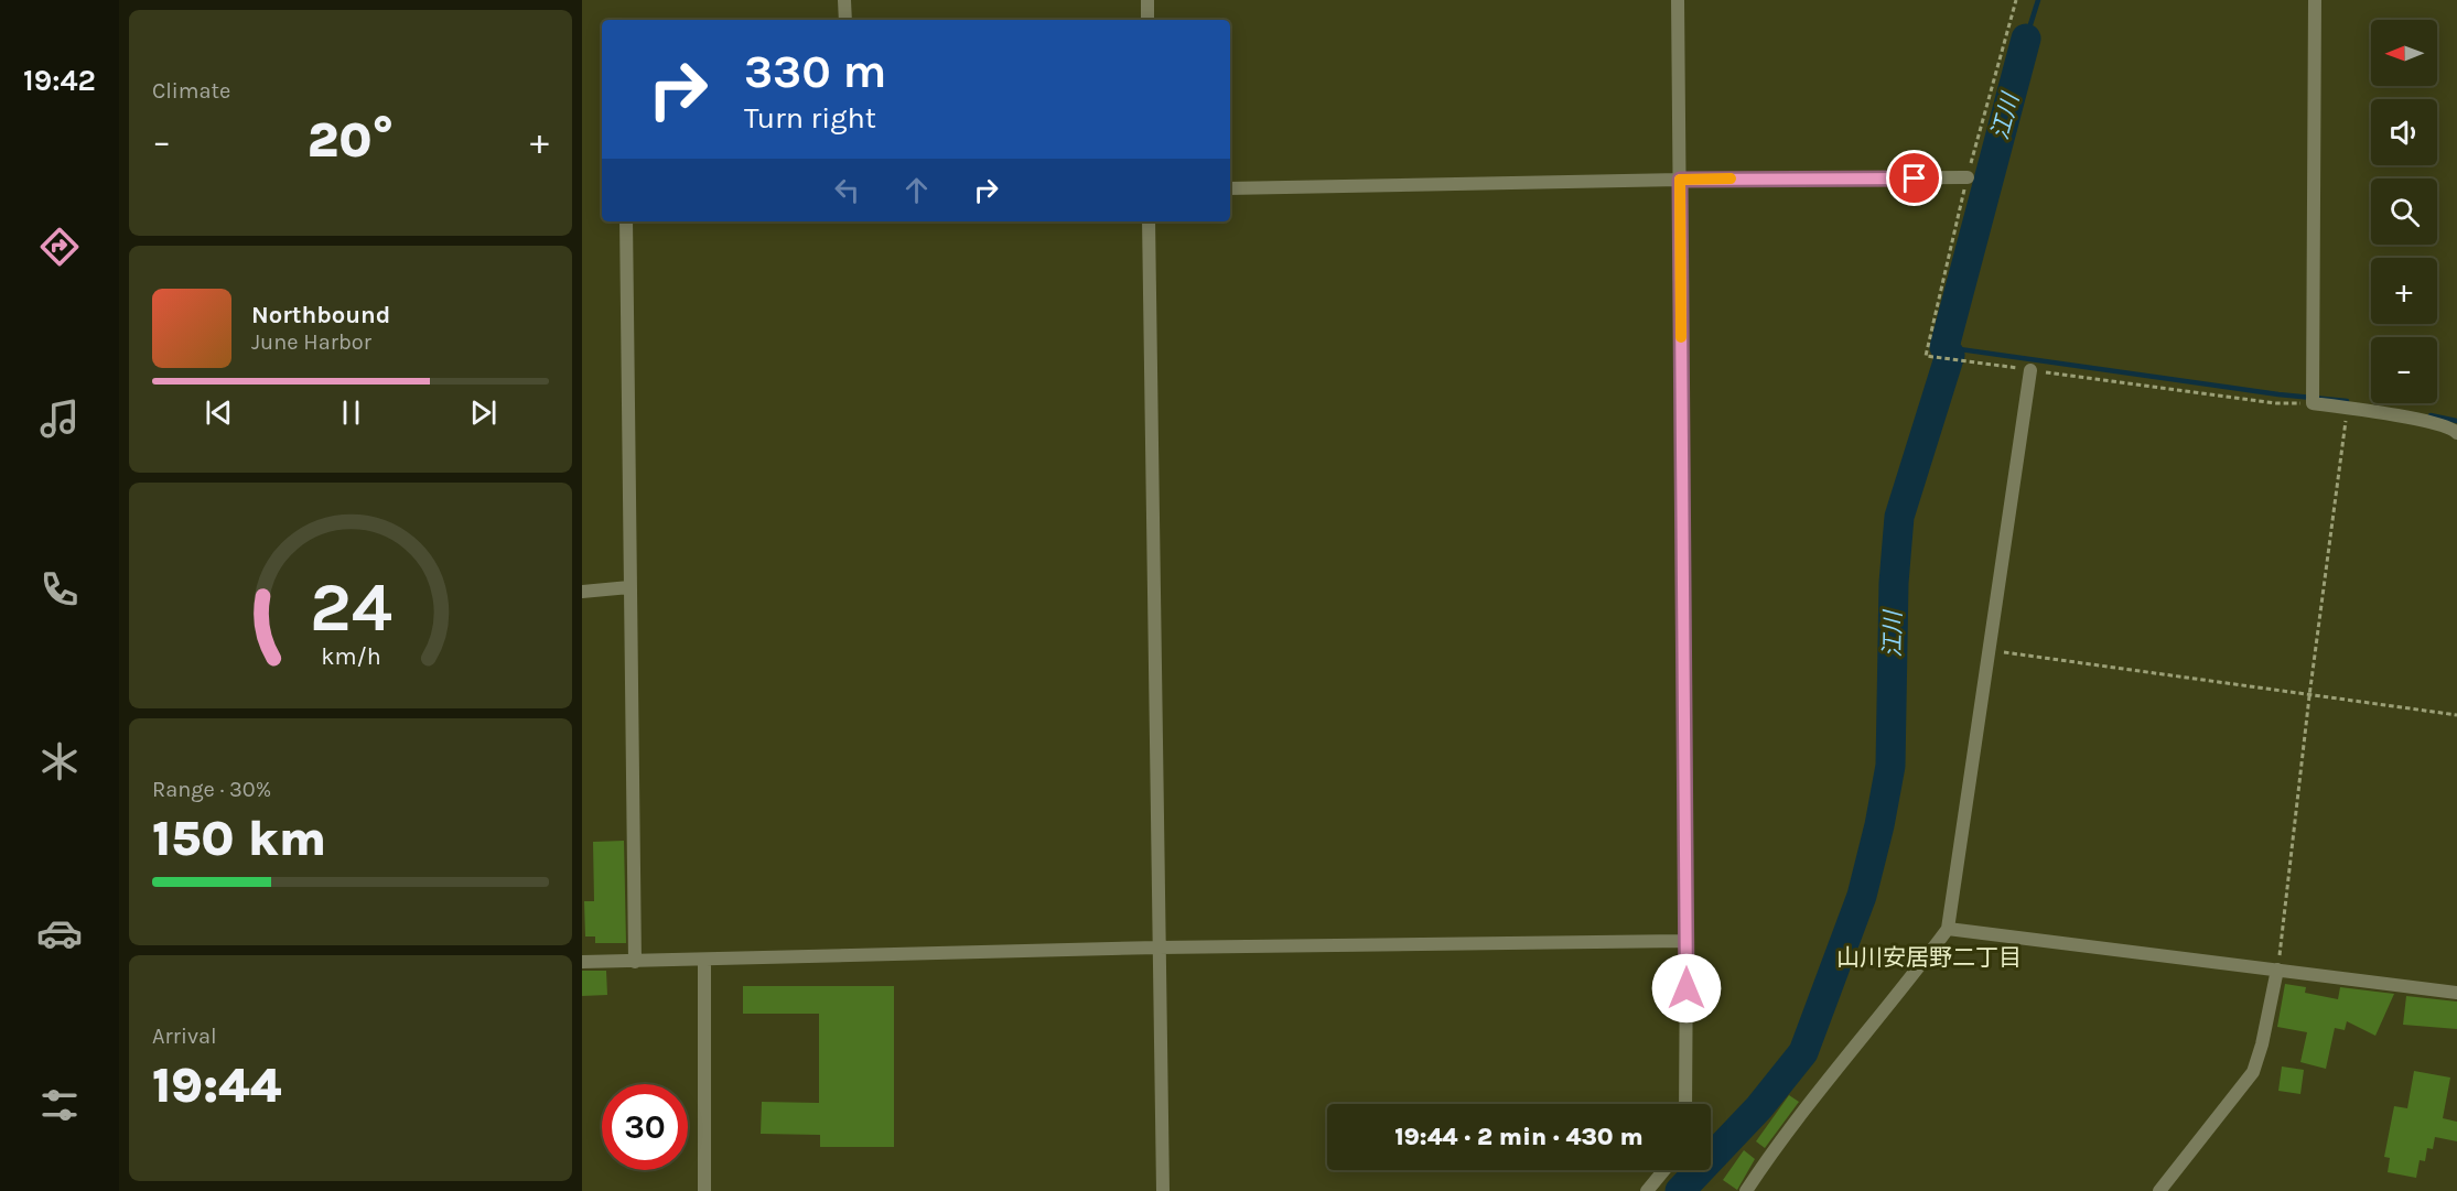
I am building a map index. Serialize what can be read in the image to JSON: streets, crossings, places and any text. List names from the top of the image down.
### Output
{
  "districts": ["山川安居野二丁目"],
  "water": ["江川"],
  "north": "left",
  "page": {
    "tabs": "19:42",
    "tile": [
      "Climate",
      ["Range · 30%", "150 km"],
      ["Arrival", "19:44"]
    ],
    "map_buttons": ["+", "−"],
    "turn": ["330 m", "Turn right"],
    "heat": ["−", "20°", "+"],
    "song": ["Northbound", "June Harbor"],
    "limit": "30",
    "trip": "19:44 · 2 min · 430 m",
    "gauge": ["24", "km/h"]
  }
}
